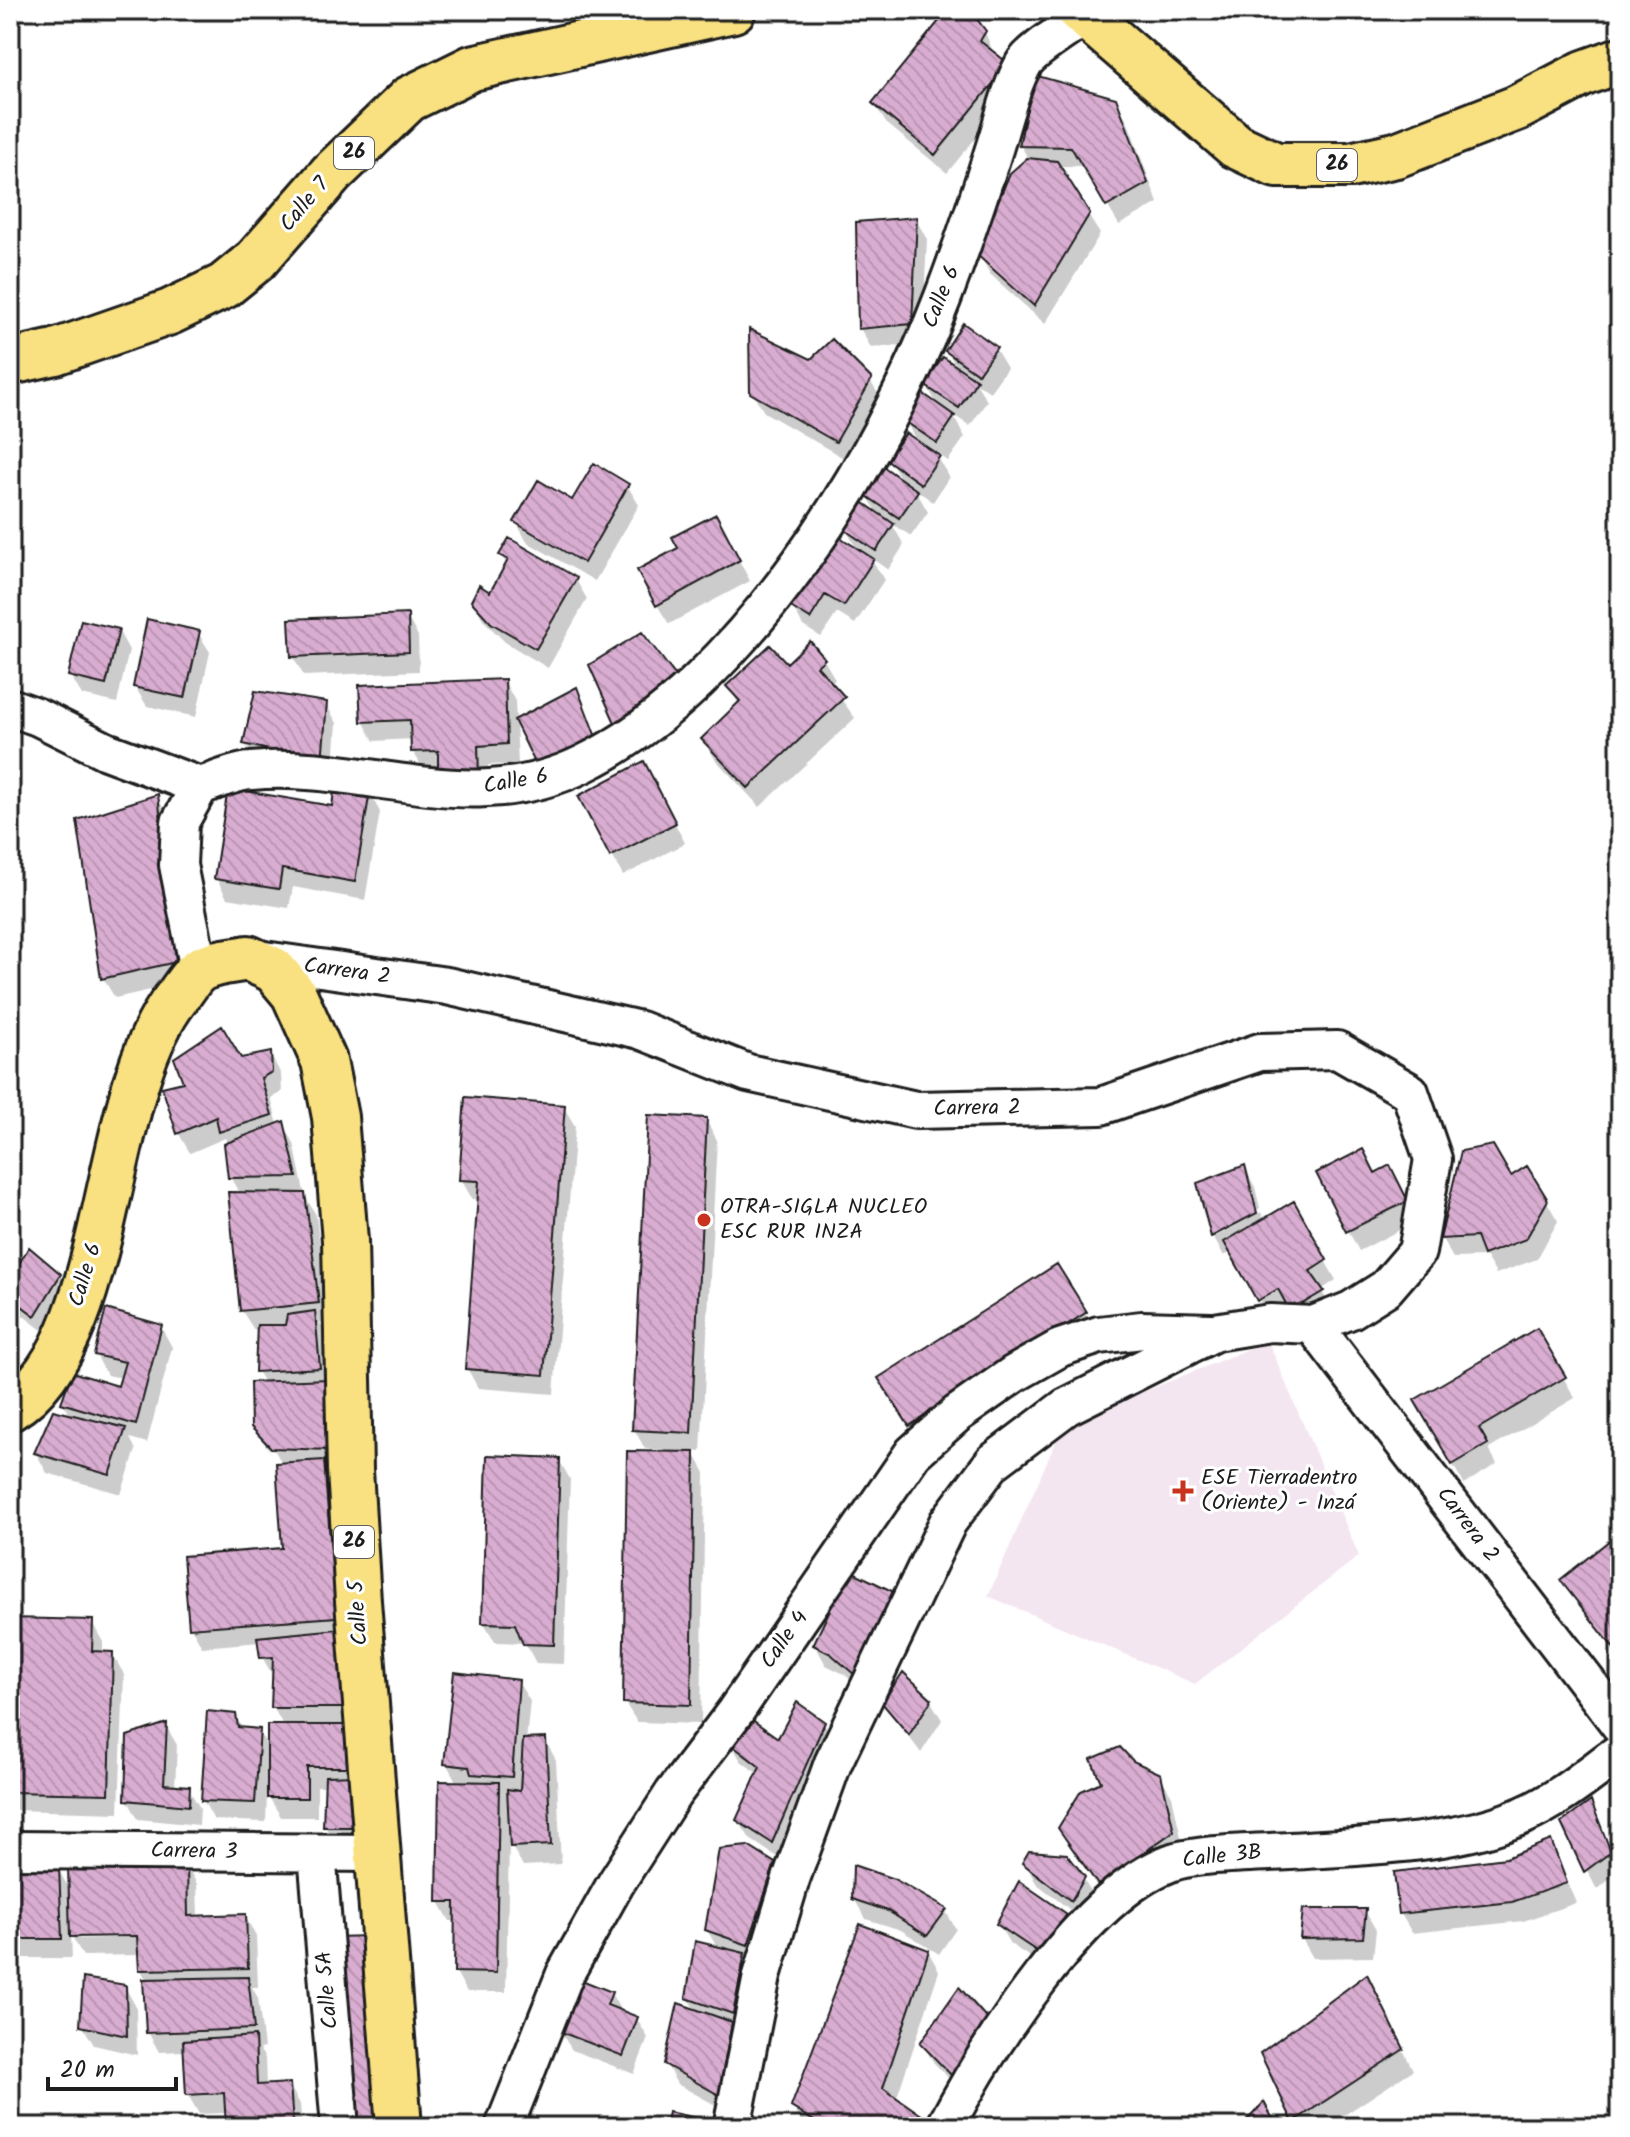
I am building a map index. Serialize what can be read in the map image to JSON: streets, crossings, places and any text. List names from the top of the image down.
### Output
{
  "streets": {
    "main road": [
      "26",
      "Calle 7",
      "Calle 6",
      "Calle 5"
    ],
    "street": [
      "Carrera 2",
      "Calle 4",
      "Carrera 3",
      "Calle 3B",
      "Calle 5A"
    ]
  },
  "crossings": [
    ["26", "Calle 6"],
    ["Carrera 2", "Calle 5"],
    ["Carrera 2", "Calle 4"],
    ["Calle 5", "Carrera 3"],
    ["Carrera 3", "Calle 5A"]
  ],
  "places": {
    "other": ["OTRA-SIGLA NUCLEO ESC RUR INZA"],
    "health": ["ESE Tierradentro (Oriente) - Inzá"]
  },
  "scale_bar": "20 m"
}
